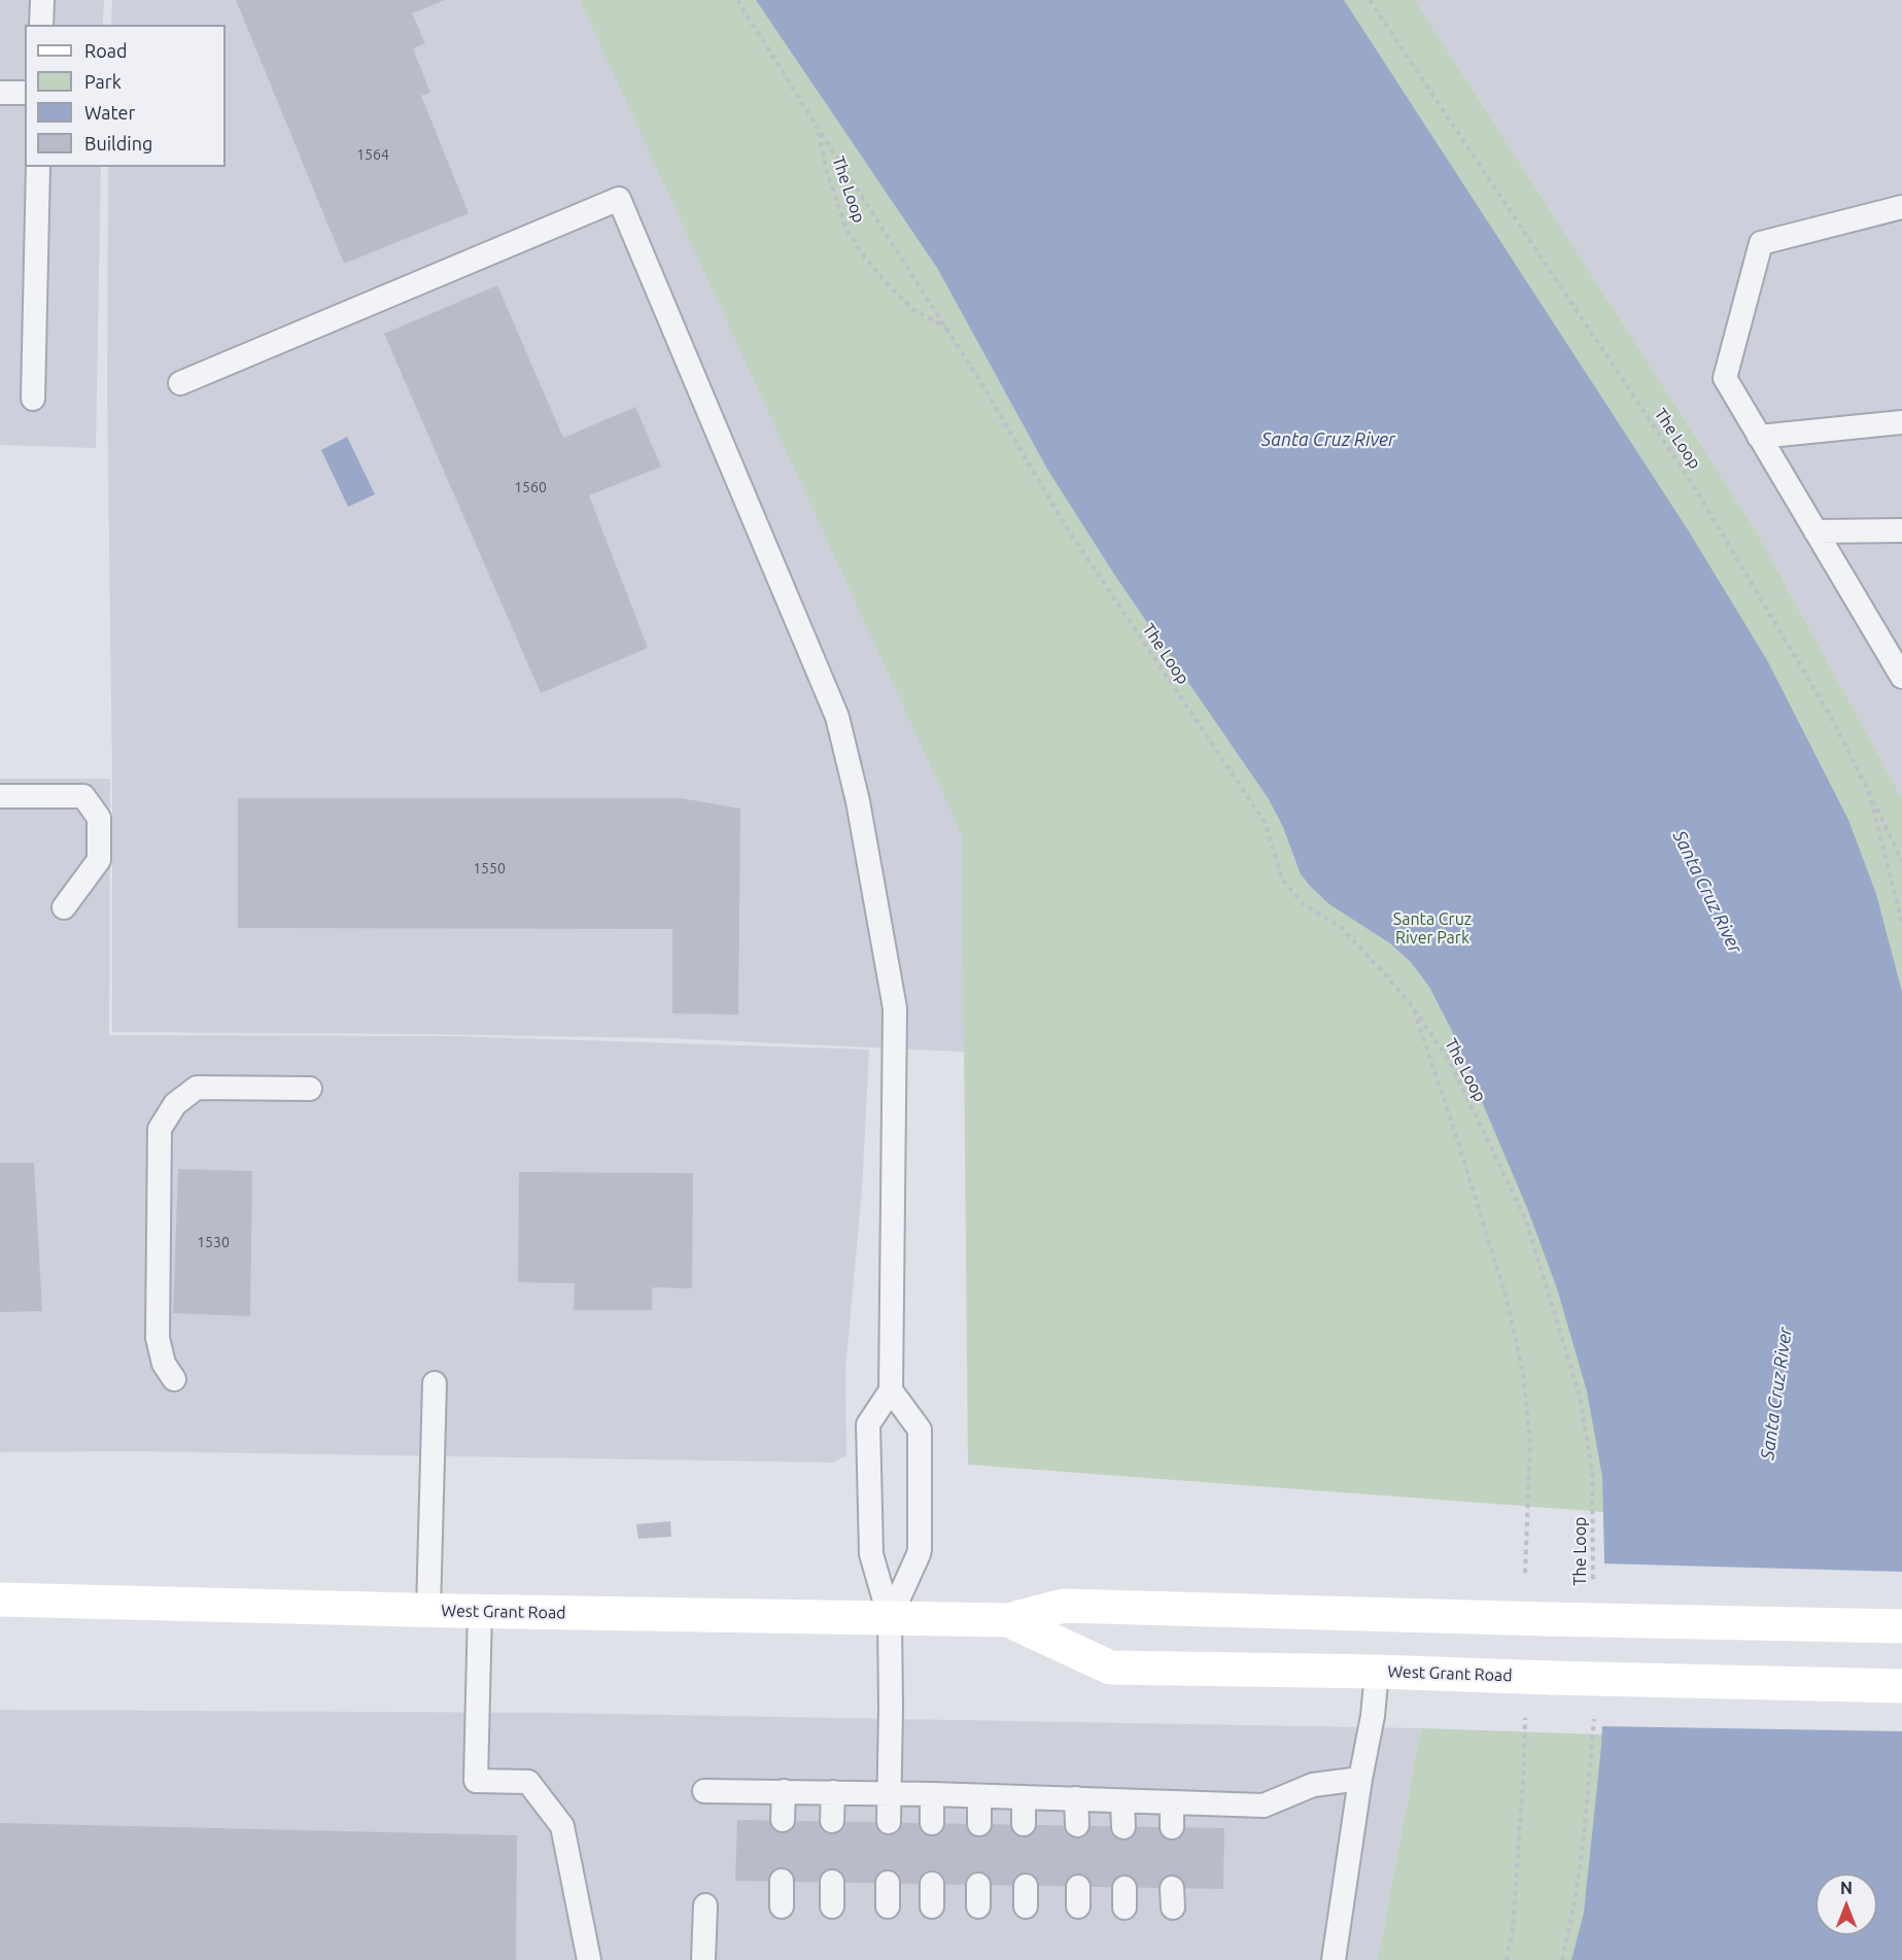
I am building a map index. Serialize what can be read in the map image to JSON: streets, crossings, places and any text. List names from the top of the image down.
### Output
{
  "streets": {
    "main road": ["West Grant Road"],
    "path": ["The Loop"]
  },
  "water": ["Santa Cruz River"],
  "parks": ["Santa Cruz River Park"],
  "house_numbers": [
    "1564",
    "1560",
    "1550",
    "1530"
  ],
  "legend": [
    "Road",
    "Park",
    "Water",
    "Building"
  ],
  "north": "top"
}
